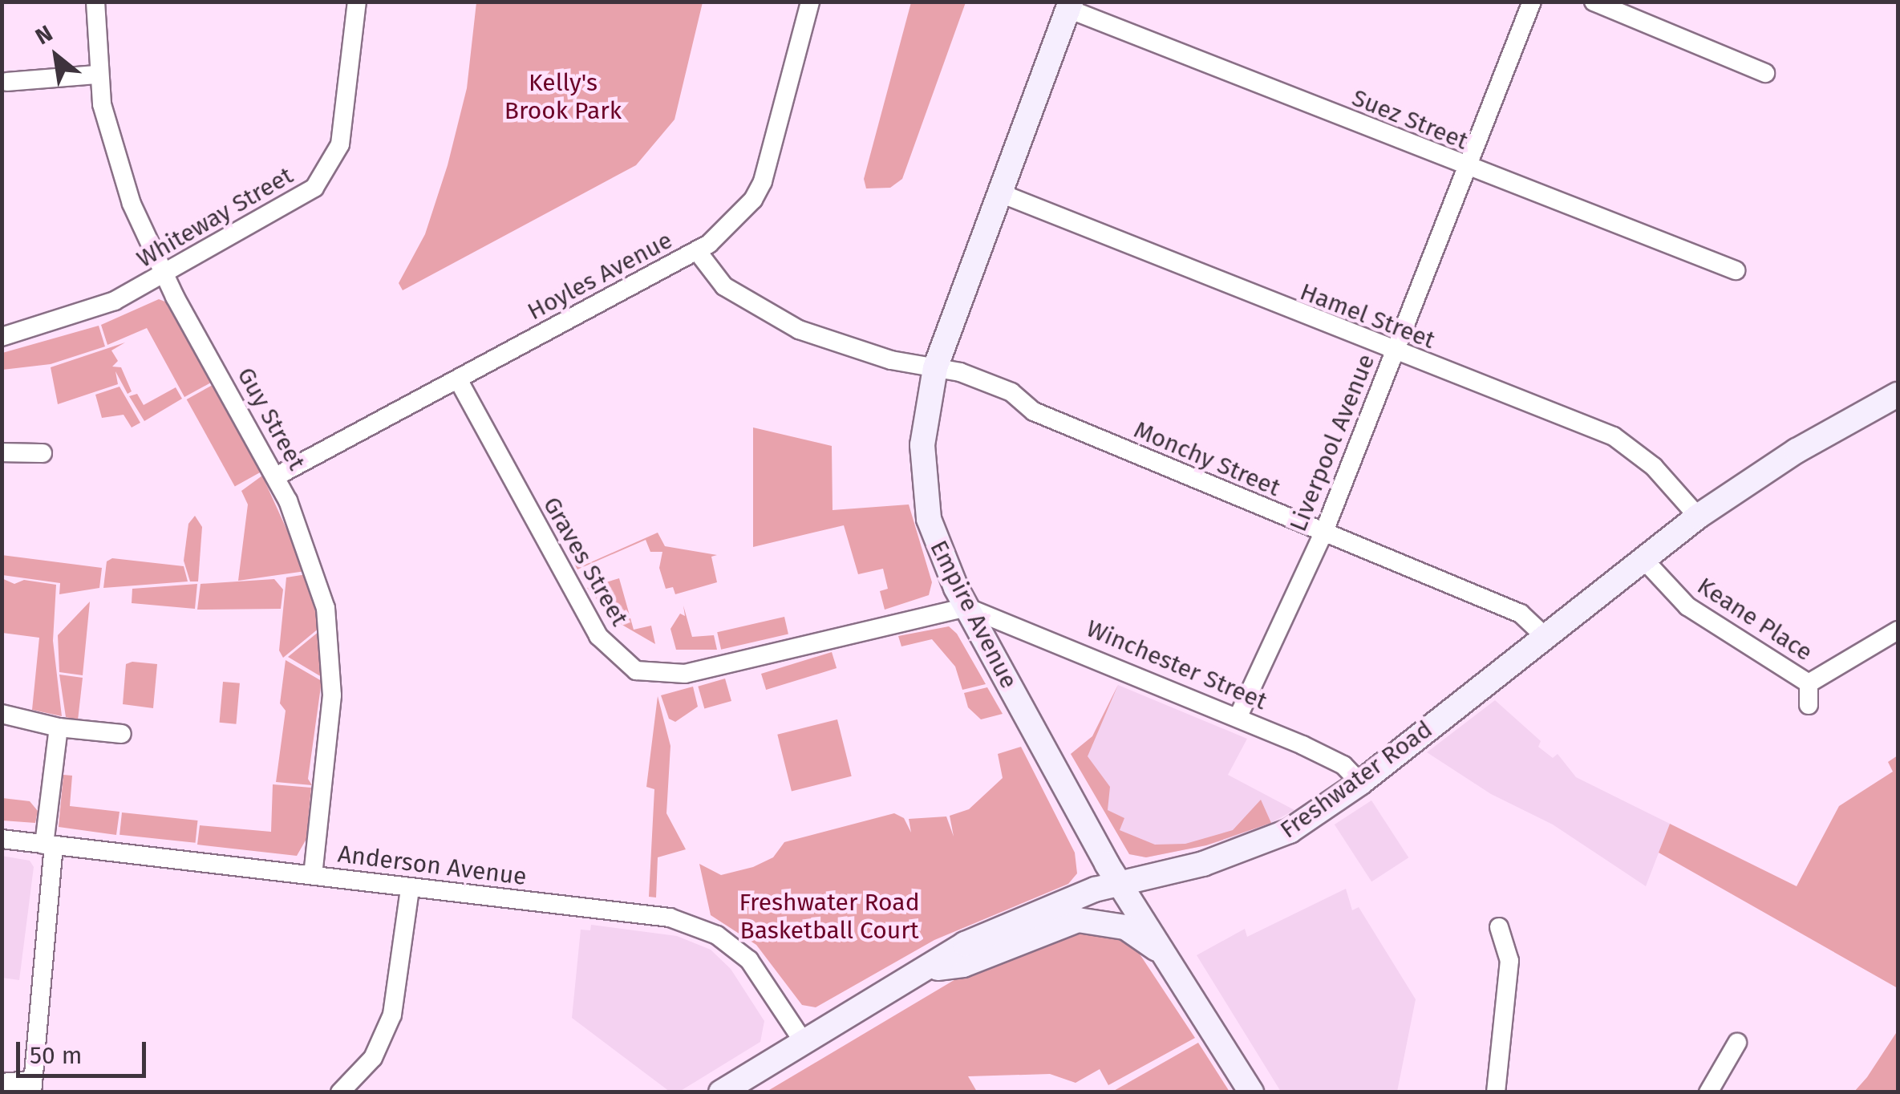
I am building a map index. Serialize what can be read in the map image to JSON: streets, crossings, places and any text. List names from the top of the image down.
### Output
{
  "streets": {
    "main road": ["Empire Avenue", "Freshwater Road"],
    "street": [
      "Suez Street",
      "Whiteway Street",
      "Hoyles Avenue",
      "Hamel Street",
      "Guy Street",
      "Liverpool Avenue",
      "Monchy Street",
      "Graves Street",
      "Keane Place",
      "Winchester Street",
      "Anderson Avenue"
    ]
  },
  "crossings": [
    ["Suez Street", "Liverpool Avenue"],
    ["Suez Street", "Empire Avenue"],
    ["Whiteway Street", "Guy Street"],
    ["Hoyles Avenue", "Guy Street"],
    ["Hoyles Avenue", "Monchy Street"],
    ["Hoyles Avenue", "Graves Street"],
    ["Hamel Street", "Liverpool Avenue"],
    ["Hamel Street", "Empire Avenue"],
    ["Hamel Street", "Freshwater Road"],
    ["Guy Street", "Anderson Avenue"],
    ["Liverpool Avenue", "Monchy Street"],
    ["Liverpool Avenue", "Winchester Street"],
    ["Monchy Street", "Empire Avenue"],
    ["Monchy Street", "Freshwater Road"],
    ["Graves Street", "Empire Avenue"],
    ["Graves Street", "Winchester Street"],
    ["Empire Avenue", "Winchester Street"],
    ["Empire Avenue", "Freshwater Road"],
    ["Keane Place", "Freshwater Road"],
    ["Winchester Street", "Freshwater Road"],
    ["Freshwater Road", "Anderson Avenue"]
  ],
  "parks": ["Kelly's Brook Park", "Freshwater Road Basketball Court"],
  "scale_bar": "50 m",
  "north": "top left"
}
